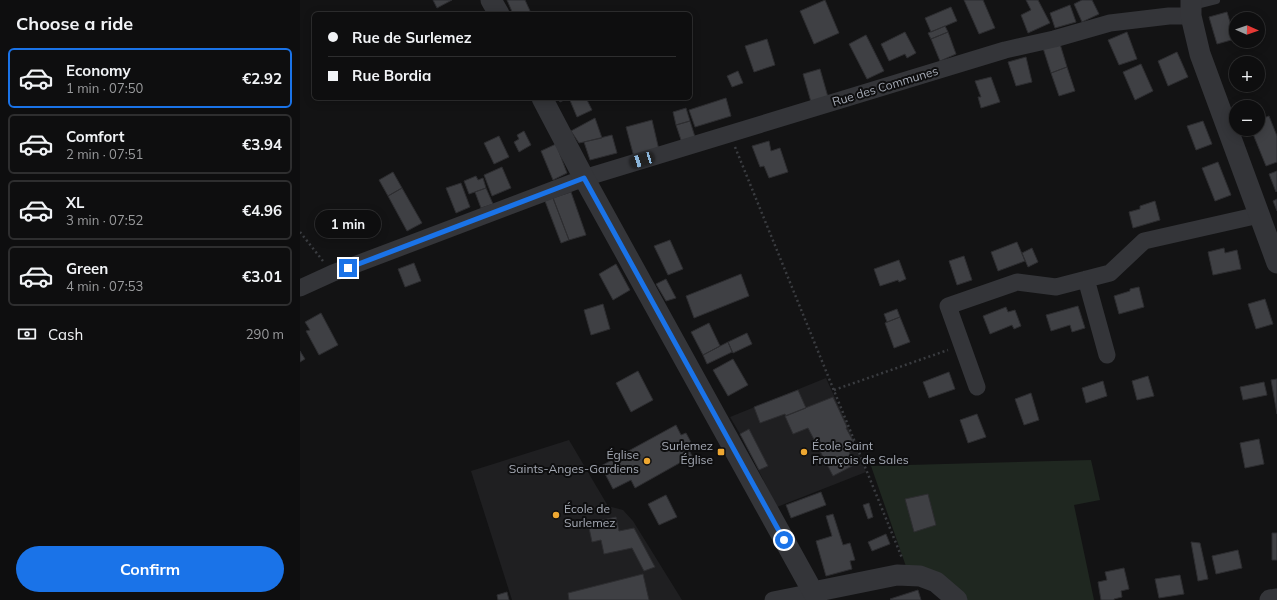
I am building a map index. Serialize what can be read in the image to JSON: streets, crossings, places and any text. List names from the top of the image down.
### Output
{
  "streets": {
    "street": ["Rue des Communes"]
  },
  "places": {
    "transit": ["Surlemez Église"],
    "other": ["École Saint François de Sales", "Église Saints-Anges-Gardiens", "École de Surlemez"]
  },
  "north": "right",
  "page": {
    "heading": "Choose a ride",
    "map_buttons": ["+", "−"],
    "banner": ["Rue de Surlemez", "Rue Bordia"],
    "list": [
      {
        "name": "Economy",
        "note": "1 min · 07:50",
        "value": "€2.92"
      },
      {
        "name": "Comfort",
        "note": "2 min · 07:51",
        "value": "€3.94"
      },
      {
        "name": "XL",
        "note": "3 min · 07:52",
        "value": "€4.96"
      },
      {
        "name": "Green",
        "note": "4 min · 07:53",
        "value": "€3.01"
      }
    ],
    "bubble": "1 min",
    "pay": ["Cash", "290 m"],
    "buttons": "Confirm"
  }
}
